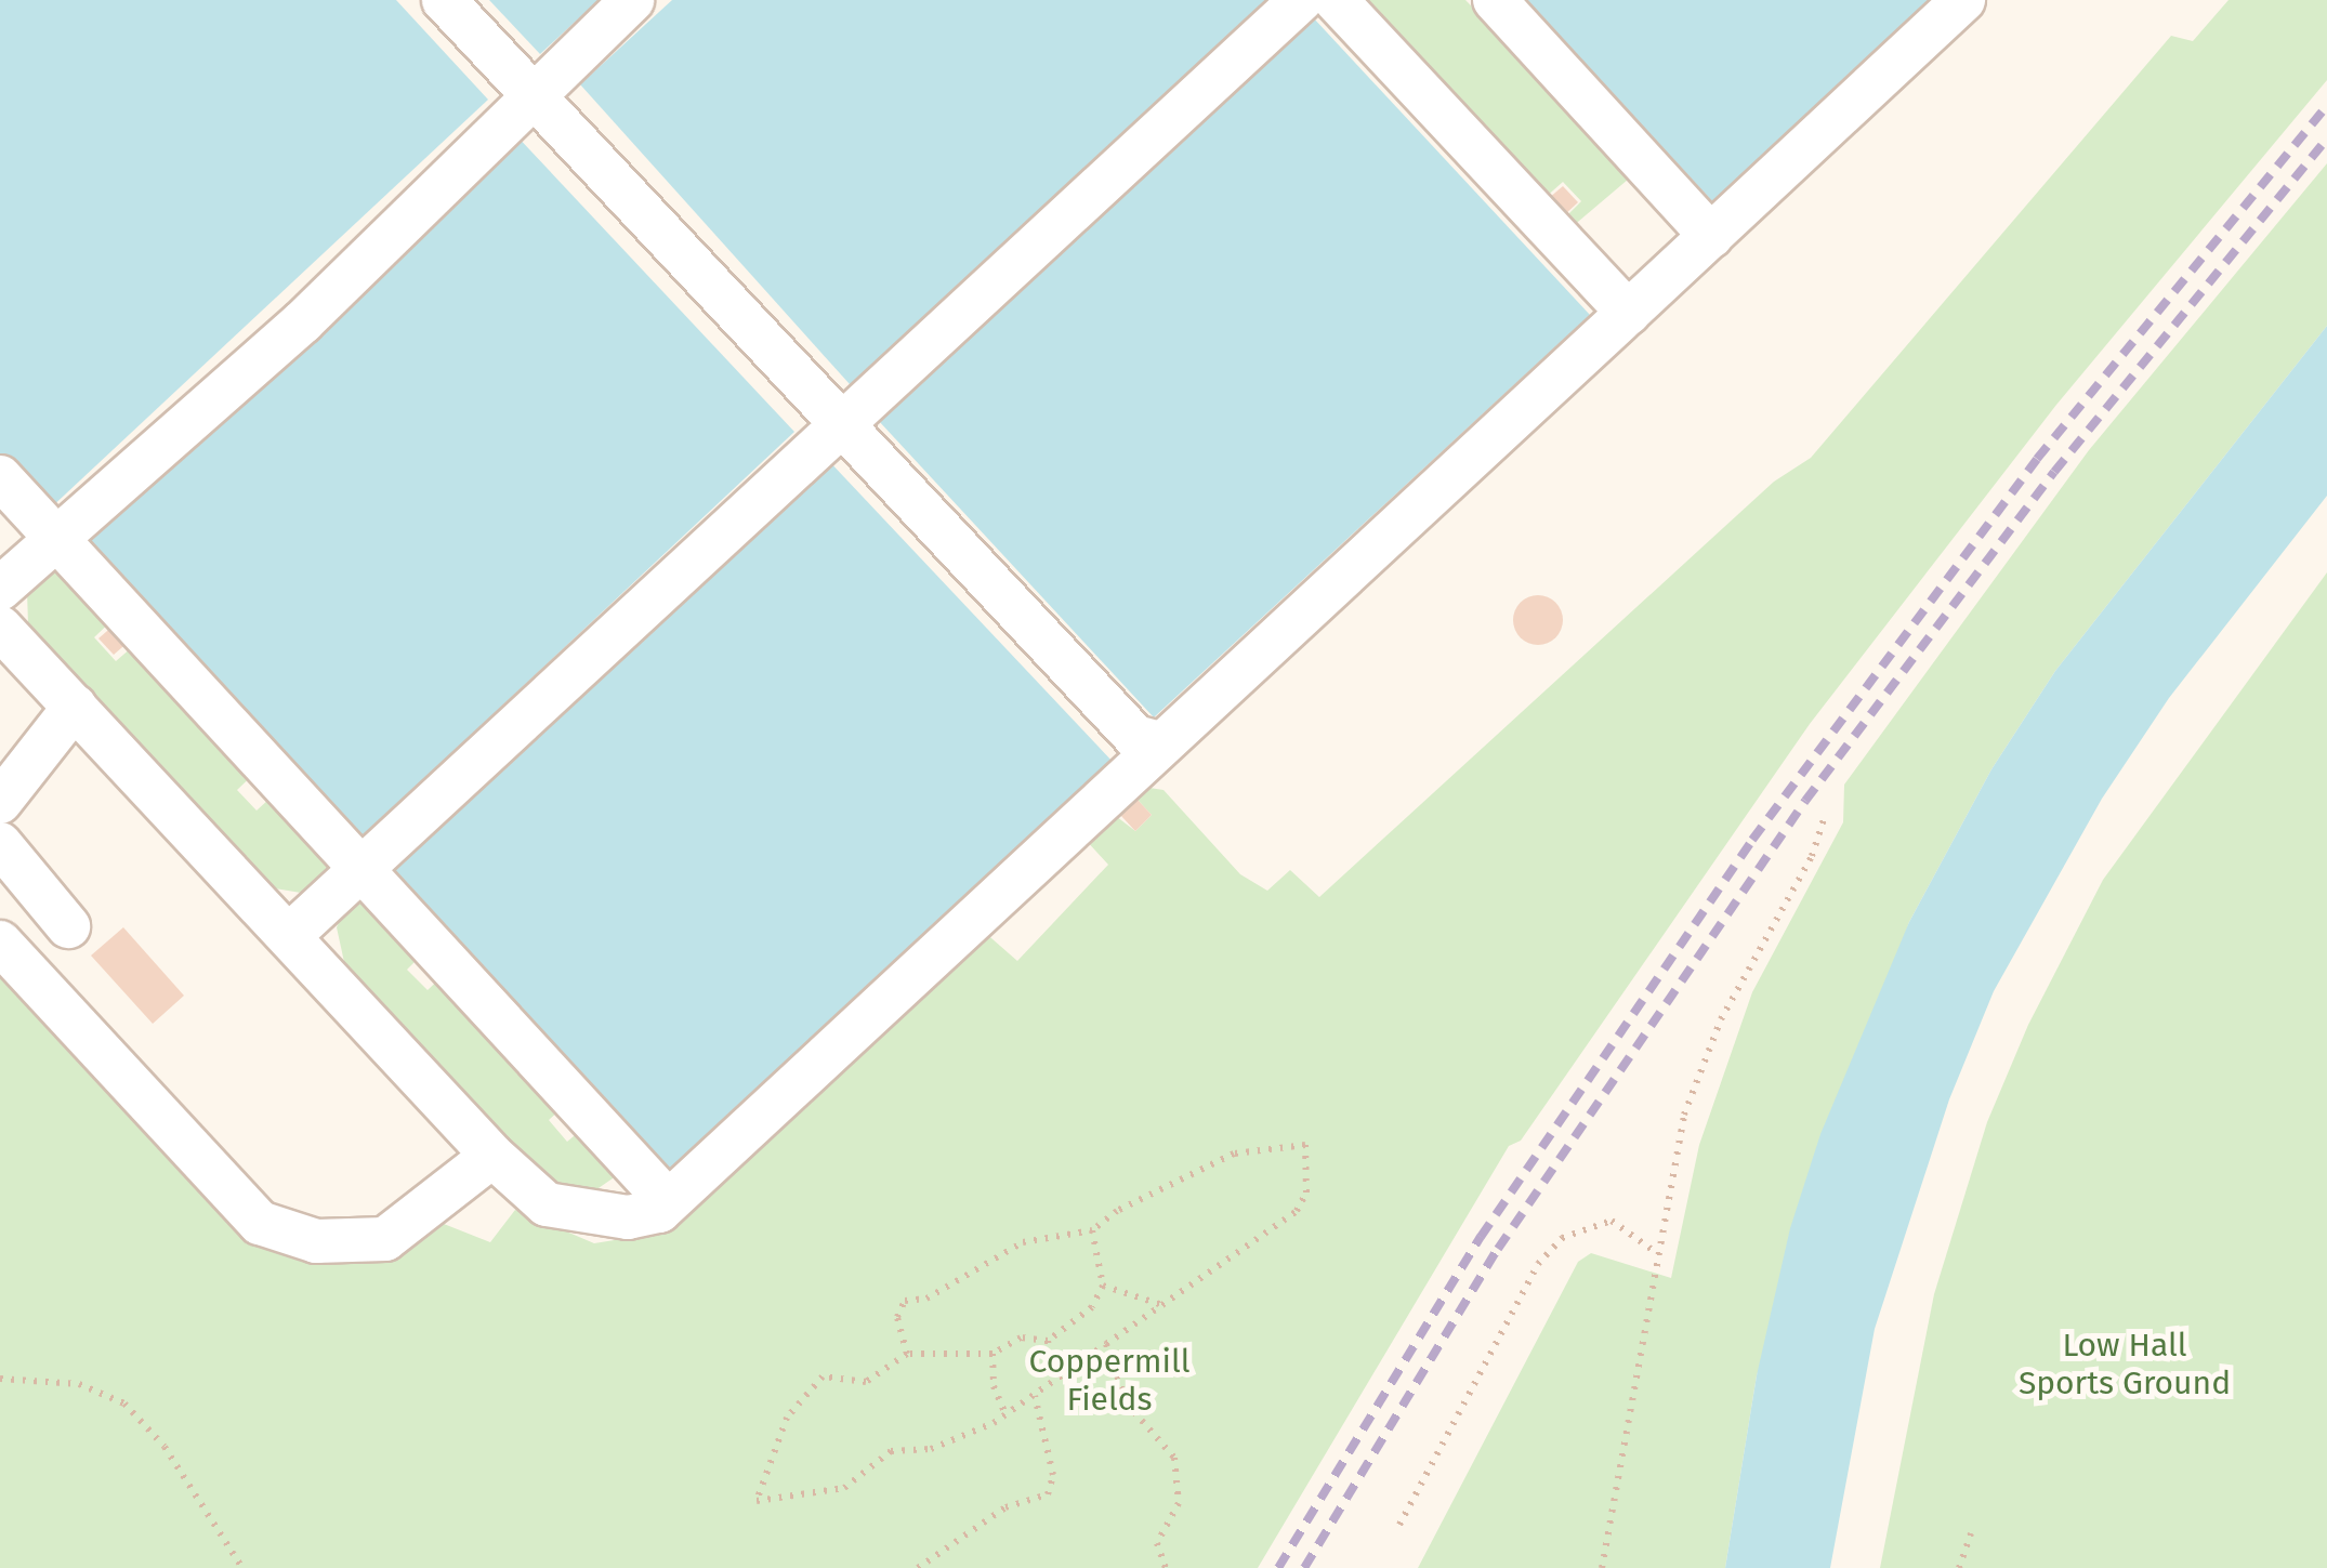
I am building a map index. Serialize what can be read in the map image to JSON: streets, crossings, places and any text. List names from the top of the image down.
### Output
{
  "parks": ["Low Hall Sports Ground", "Coppermill Fields"]
}
